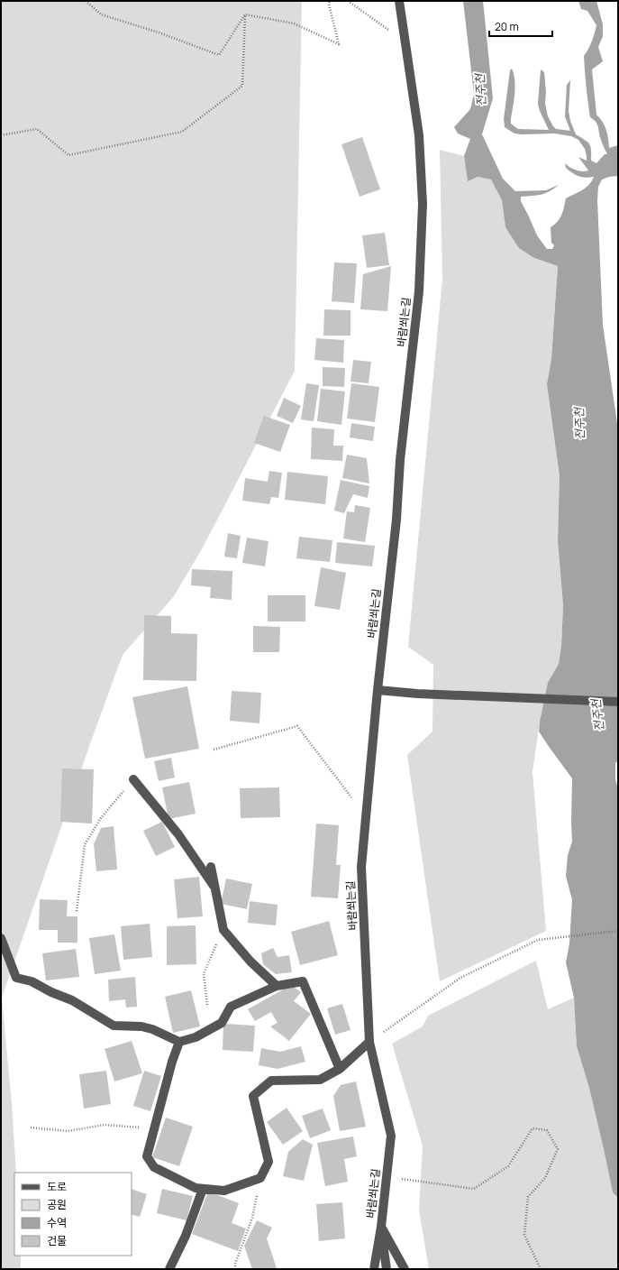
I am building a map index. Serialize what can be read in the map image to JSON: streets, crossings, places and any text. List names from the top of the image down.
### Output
{
  "streets": {
    "street": ["바람쐬는길"]
  },
  "water": ["전주천"],
  "legend": [
    "도로",
    "공원",
    "수역",
    "건물"
  ],
  "scale_bar": "20 m"
}
